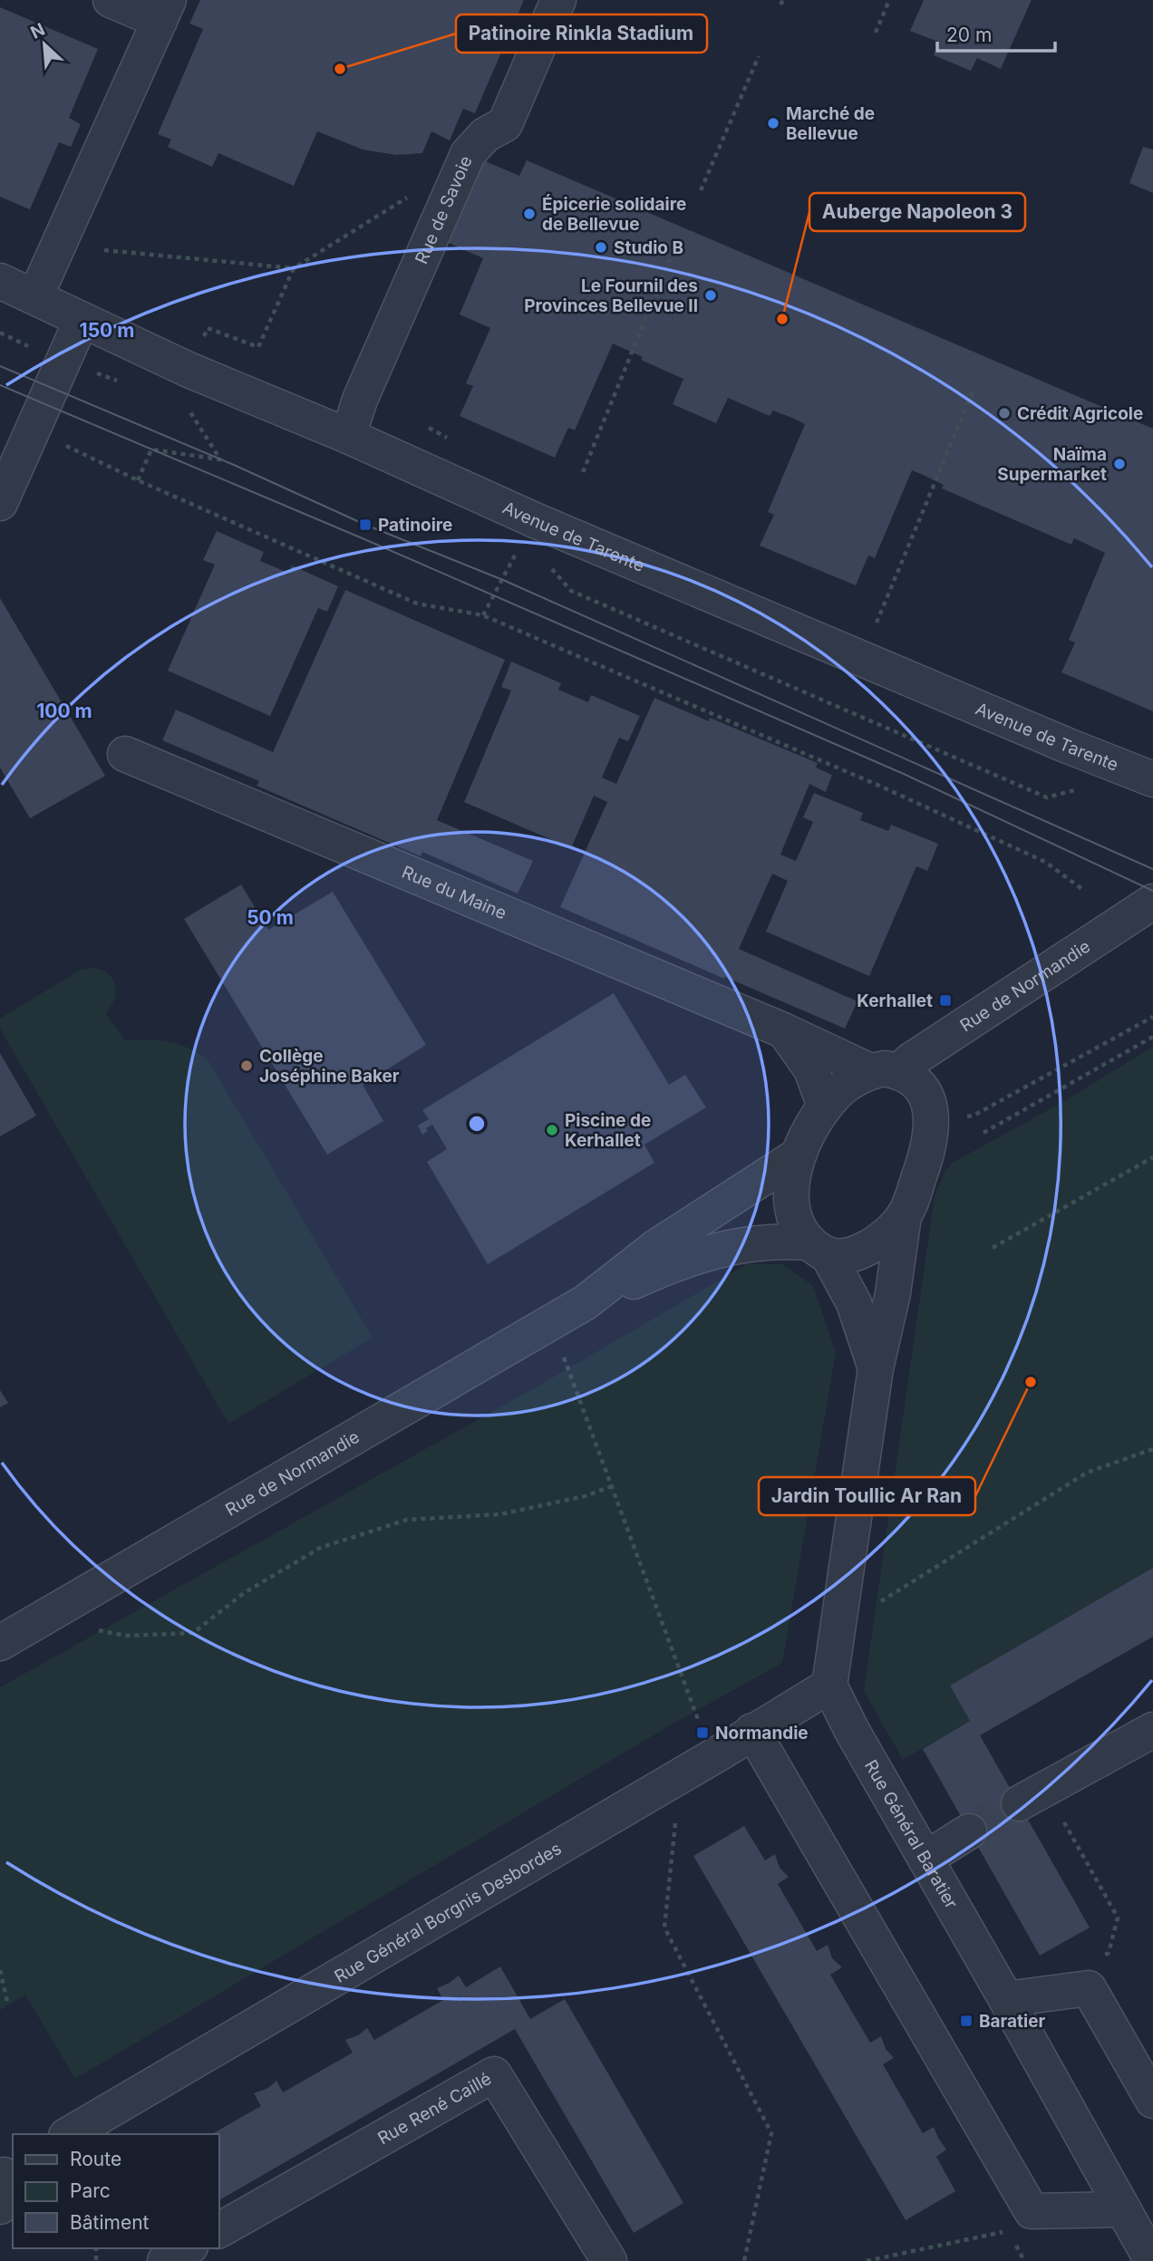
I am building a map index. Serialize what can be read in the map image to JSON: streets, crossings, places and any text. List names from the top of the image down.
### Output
{
  "streets": {
    "street": [
      "Rue de Savoie",
      "Avenue de Tarente",
      "Rue du Maine",
      "Rue de Normandie",
      "Rue Général Baratier",
      "Rue Général Borgnis Desbordes",
      "Rue René Caillé"
    ]
  },
  "crossings": [
    ["Rue de Savoie", "Avenue de Tarente"],
    ["Rue du Maine", "Rue de Normandie"],
    ["Rue Général Baratier", "Rue Général Borgnis Desbordes"]
  ],
  "places": {
    "other": [
      "Patinoire Rinkla Stadium",
      "Marché de Bellevue",
      "Épicerie solidaire de Bellevue",
      "Studio B",
      "Le Fournil des Provinces Bellevue II",
      "Auberge Napoleon 3",
      "Crédit Agricole",
      "Naïma Supermarket",
      "Collège Joséphine Baker",
      "Piscine de Kerhallet",
      "Jardin Toullic Ar Ran"
    ],
    "transit": [
      "Patinoire",
      "Kerhallet",
      "Normandie",
      "Baratier"
    ]
  },
  "legend": ["Route", "Parc", "Bâtiment"],
  "scale_bar": "20 m",
  "north": "top left",
  "rings": ["150 m", "100 m", "50 m"]
}
